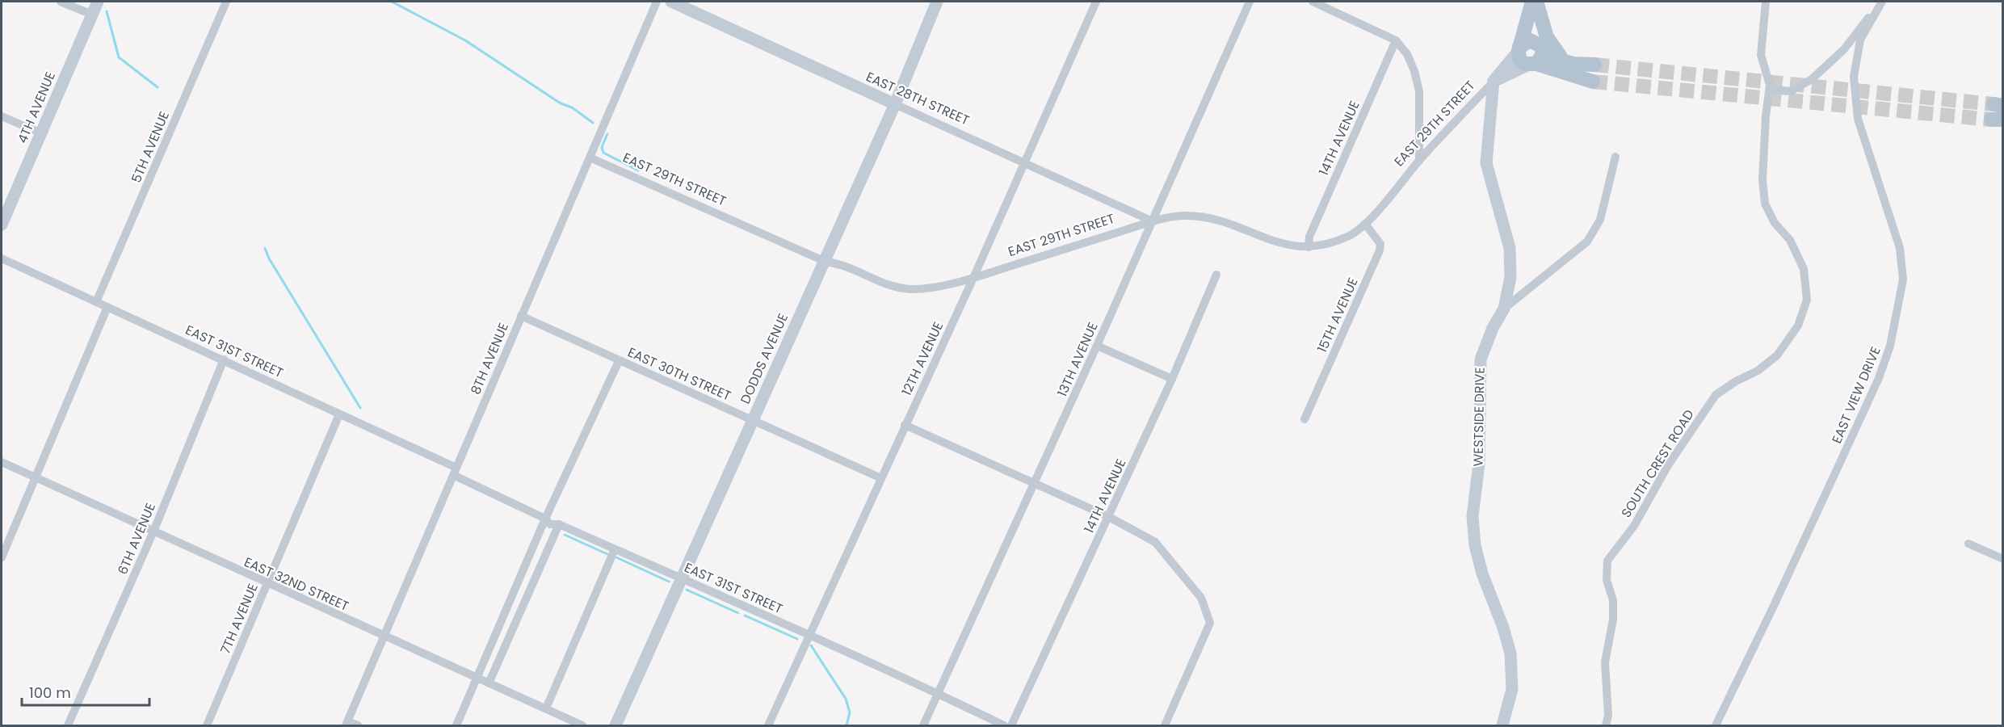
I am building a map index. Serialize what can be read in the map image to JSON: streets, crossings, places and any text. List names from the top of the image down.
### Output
{
  "streets": {
    "street": [
      "EAST 28TH STREET",
      "4TH AVENUE",
      "EAST 29TH STREET",
      "14TH AVENUE",
      "5TH AVENUE",
      "15TH AVENUE",
      "EAST 31ST STREET",
      "8TH AVENUE",
      "DODDS AVENUE",
      "12TH AVENUE",
      "13TH AVENUE",
      "EAST 30TH STREET",
      "EAST VIEW DRIVE",
      "WESTSIDE DRIVE",
      "SOUTH CREST ROAD",
      "6TH AVENUE",
      "EAST 32ND STREET",
      "7TH AVENUE"
    ]
  },
  "crossings": [
    ["EAST 28TH STREET", "EAST 29TH STREET"],
    ["EAST 28TH STREET", "DODDS AVENUE"],
    ["EAST 28TH STREET", "12TH AVENUE"],
    ["EAST 28TH STREET", "13TH AVENUE"],
    ["EAST 29TH STREET", "14TH AVENUE"],
    ["EAST 29TH STREET", "15TH AVENUE"],
    ["EAST 29TH STREET", "8TH AVENUE"],
    ["EAST 29TH STREET", "DODDS AVENUE"],
    ["EAST 29TH STREET", "12TH AVENUE"],
    ["EAST 29TH STREET", "13TH AVENUE"],
    ["EAST 29TH STREET", "WESTSIDE DRIVE"],
    ["5TH AVENUE", "EAST 31ST STREET"],
    ["EAST 31ST STREET", "8TH AVENUE"],
    ["EAST 31ST STREET", "DODDS AVENUE"],
    ["EAST 31ST STREET", "12TH AVENUE"],
    ["EAST 31ST STREET", "13TH AVENUE"],
    ["EAST 31ST STREET", "6TH AVENUE"],
    ["EAST 31ST STREET", "7TH AVENUE"],
    ["8TH AVENUE", "EAST 30TH STREET"],
    ["8TH AVENUE", "EAST 32ND STREET"],
    ["DODDS AVENUE", "EAST 30TH STREET"],
    ["12TH AVENUE", "EAST 30TH STREET"],
    ["6TH AVENUE", "EAST 32ND STREET"],
    ["EAST 32ND STREET", "7TH AVENUE"]
  ],
  "scale_bar": "100 m"
}
